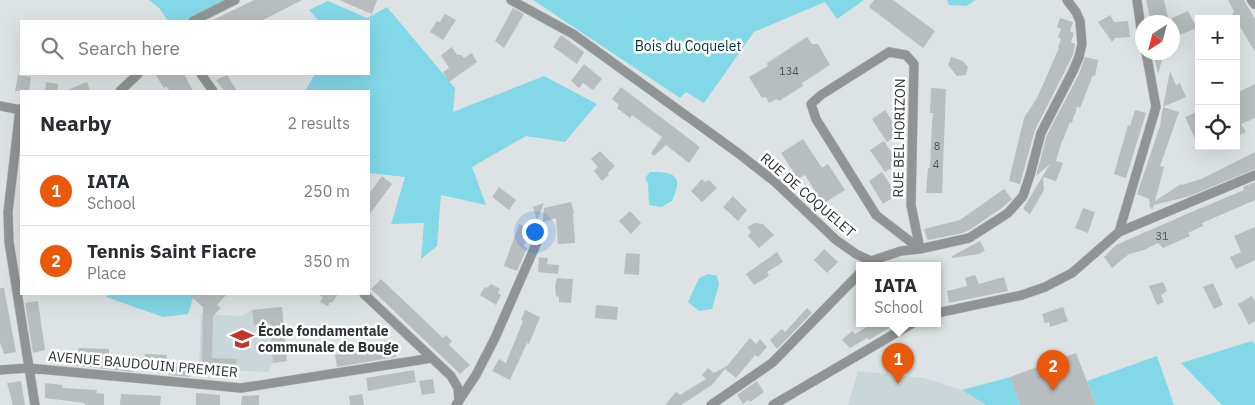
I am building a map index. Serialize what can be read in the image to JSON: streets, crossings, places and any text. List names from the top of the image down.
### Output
{
  "streets": {
    "street": ["RUE BEL HORIZON", "RUE DE COQUELET", "AVENUE BAUDOUIN PREMIER"]
  },
  "crossings": [
    ["RUE BEL HORIZON", "RUE DE COQUELET"]
  ],
  "parks": ["Bois du Coquelet"],
  "places": {
    "school or university": ["École fondamentale communale de Bouge"]
  },
  "house_numbers": [
    "134",
    "8",
    "4",
    "31"
  ],
  "north": "bottom left",
  "page": {
    "map_buttons": ["+", "−"],
    "search": "Search here",
    "heading": ["Nearby", "2 results"],
    "list": [
      {
        "mark": "1",
        "name": "IATA",
        "note": "School",
        "value": "250 m"
      },
      {
        "mark": "2",
        "name": "Tennis Saint Fiacre",
        "note": "Place",
        "value": "350 m"
      }
    ],
    "popup": ["IATA", "School"],
    "pins": ["1", "2"]
  }
}
